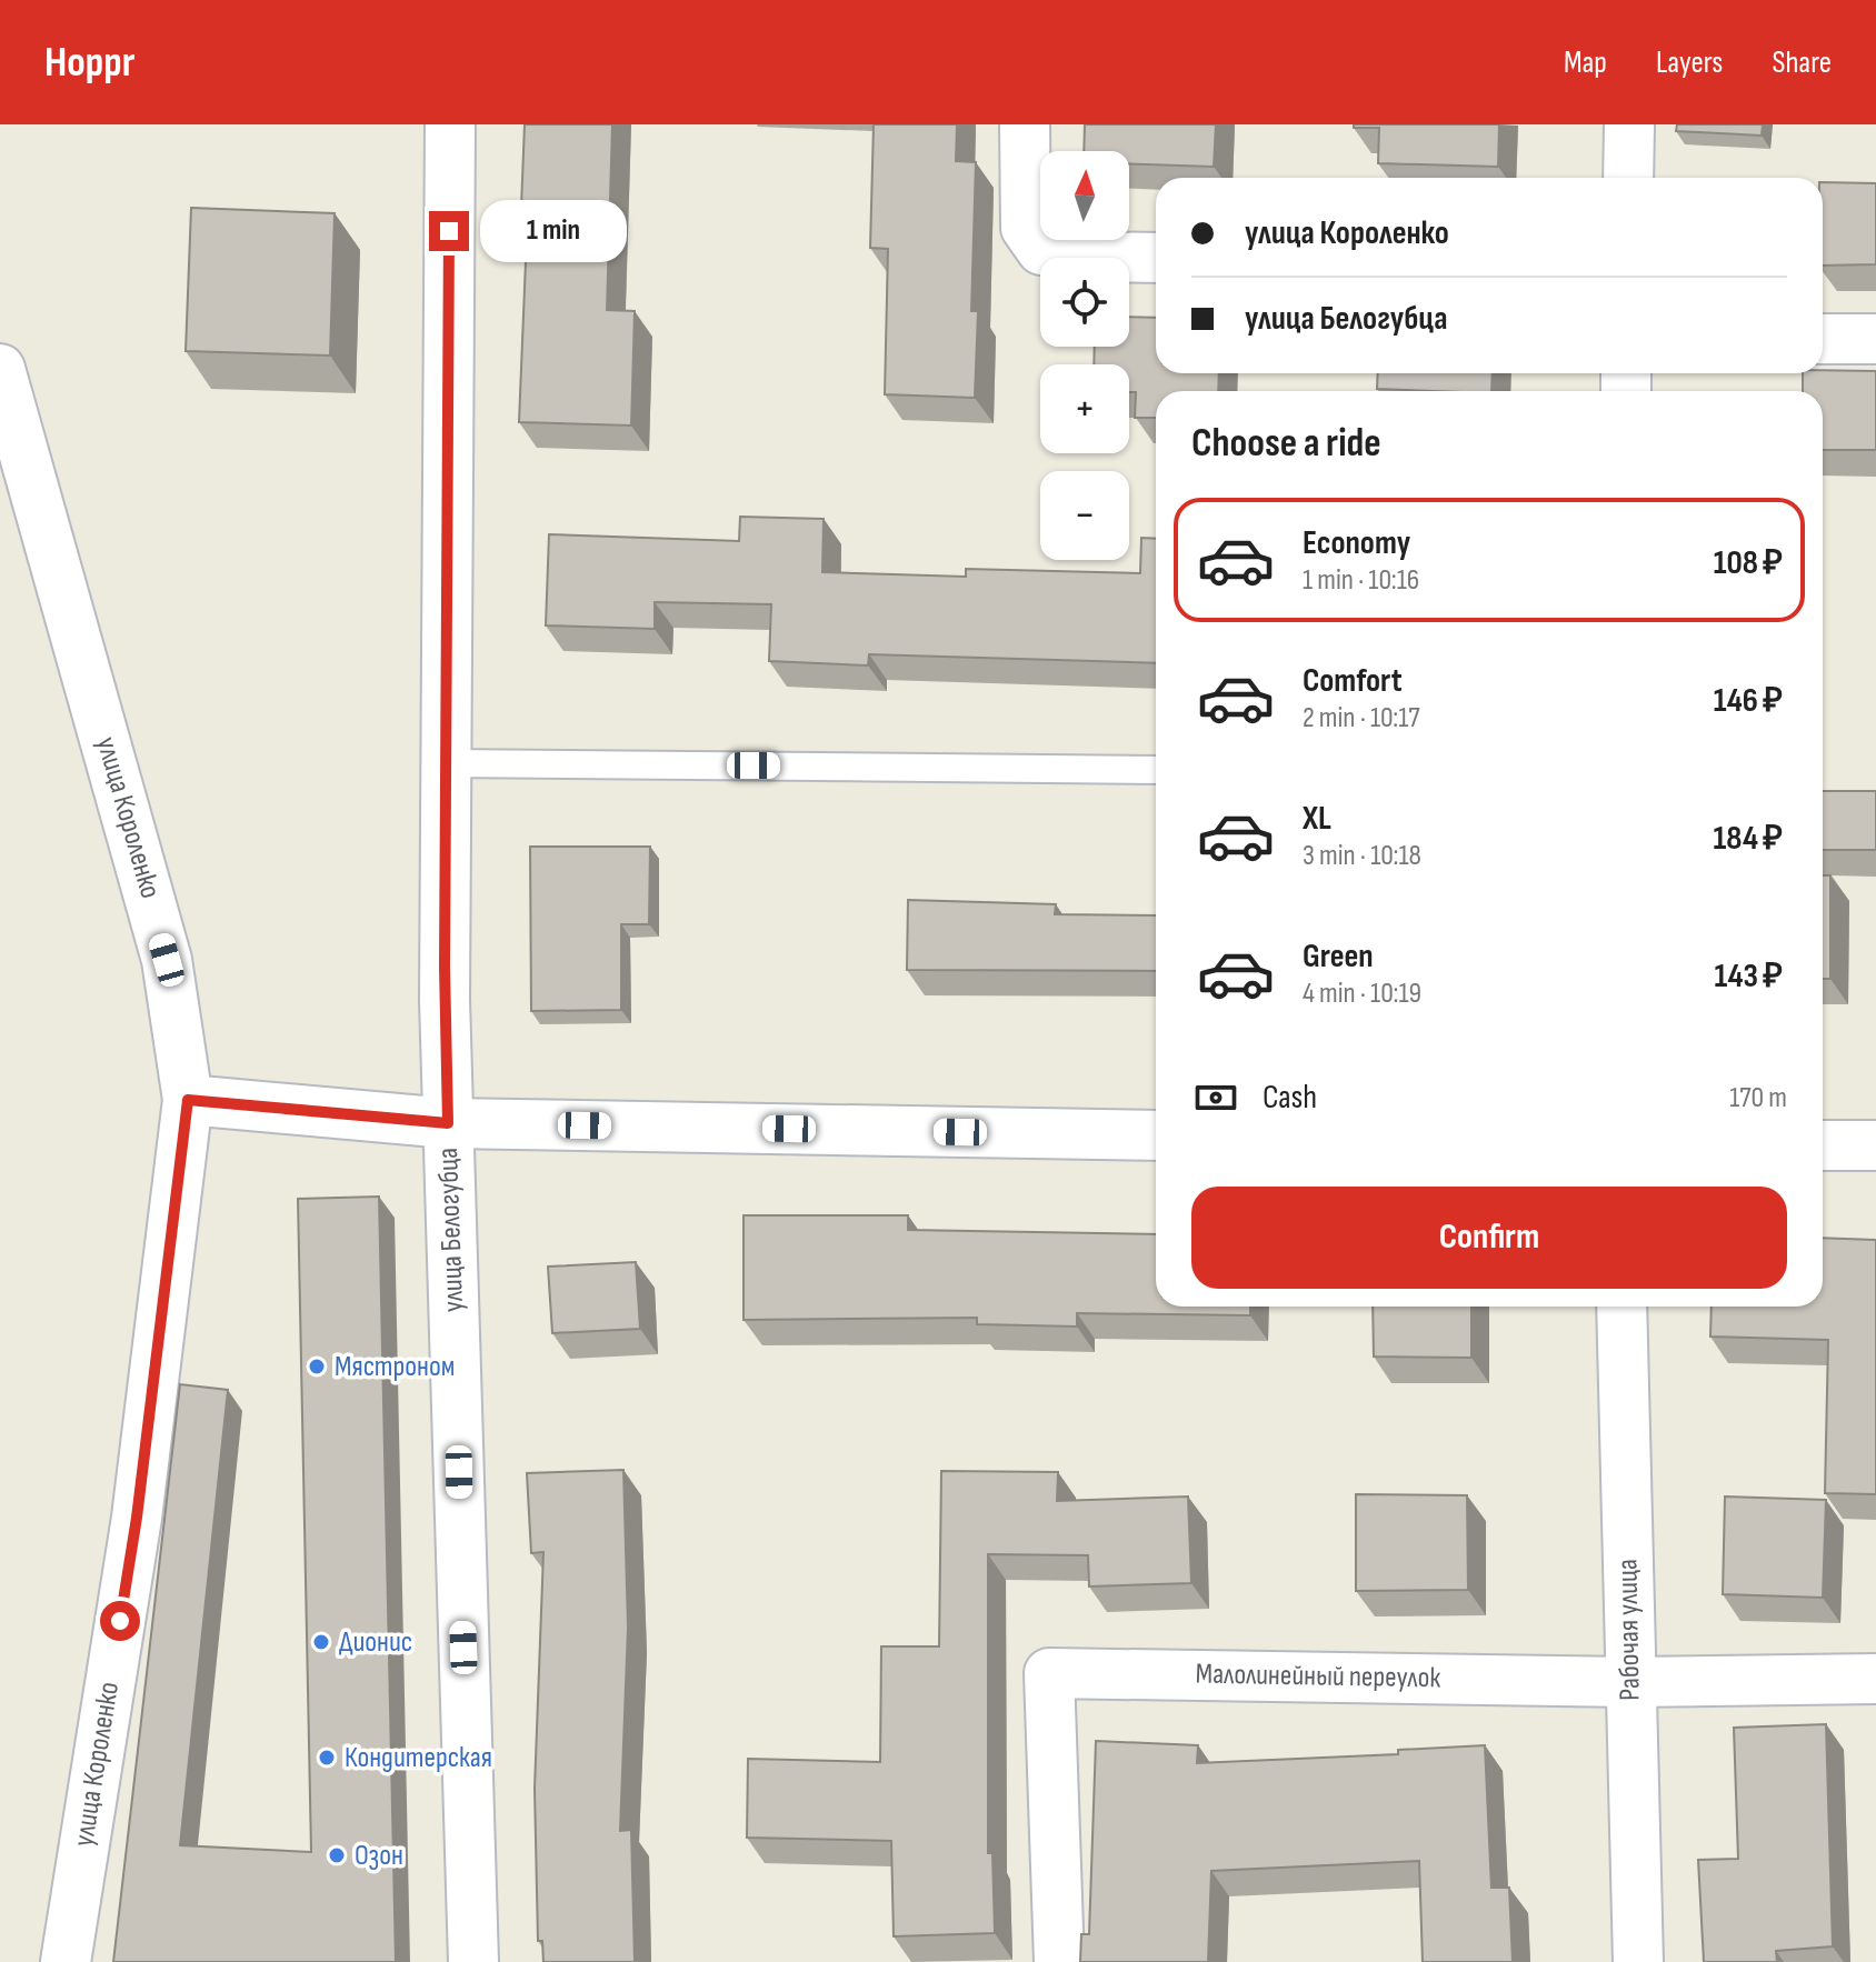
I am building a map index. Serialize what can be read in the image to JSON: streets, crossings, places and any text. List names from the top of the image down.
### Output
{
  "streets": {
    "street": [
      "улица Короленко",
      "улица Белогубца",
      "Рабочая улица",
      "Малолинейный переулок"
    ]
  },
  "crossings": [
    ["Рабочая улица", "Малолинейный переулок"]
  ],
  "places": [
    "Мястроном",
    "Дионис",
    "Кондитерская",
    "Озон"
  ],
  "north": "top",
  "page": {
    "header": "Hoppr",
    "nav": ["Map", "Layers", "Share"],
    "map_buttons": ["+", "−"],
    "banner": ["улица Короленко", "улица Белогубца"],
    "bubble": "1 min",
    "heading": "Choose a ride",
    "list": [
      {
        "name": "Economy",
        "note": "1 min · 10:16",
        "value": "108 ₽"
      },
      {
        "name": "Comfort",
        "note": "2 min · 10:17",
        "value": "146 ₽"
      },
      {
        "name": "XL",
        "note": "3 min · 10:18",
        "value": "184 ₽"
      },
      {
        "name": "Green",
        "note": "4 min · 10:19",
        "value": "143 ₽"
      }
    ],
    "pay": ["Cash", "170 m"],
    "buttons": "Confirm"
  }
}
